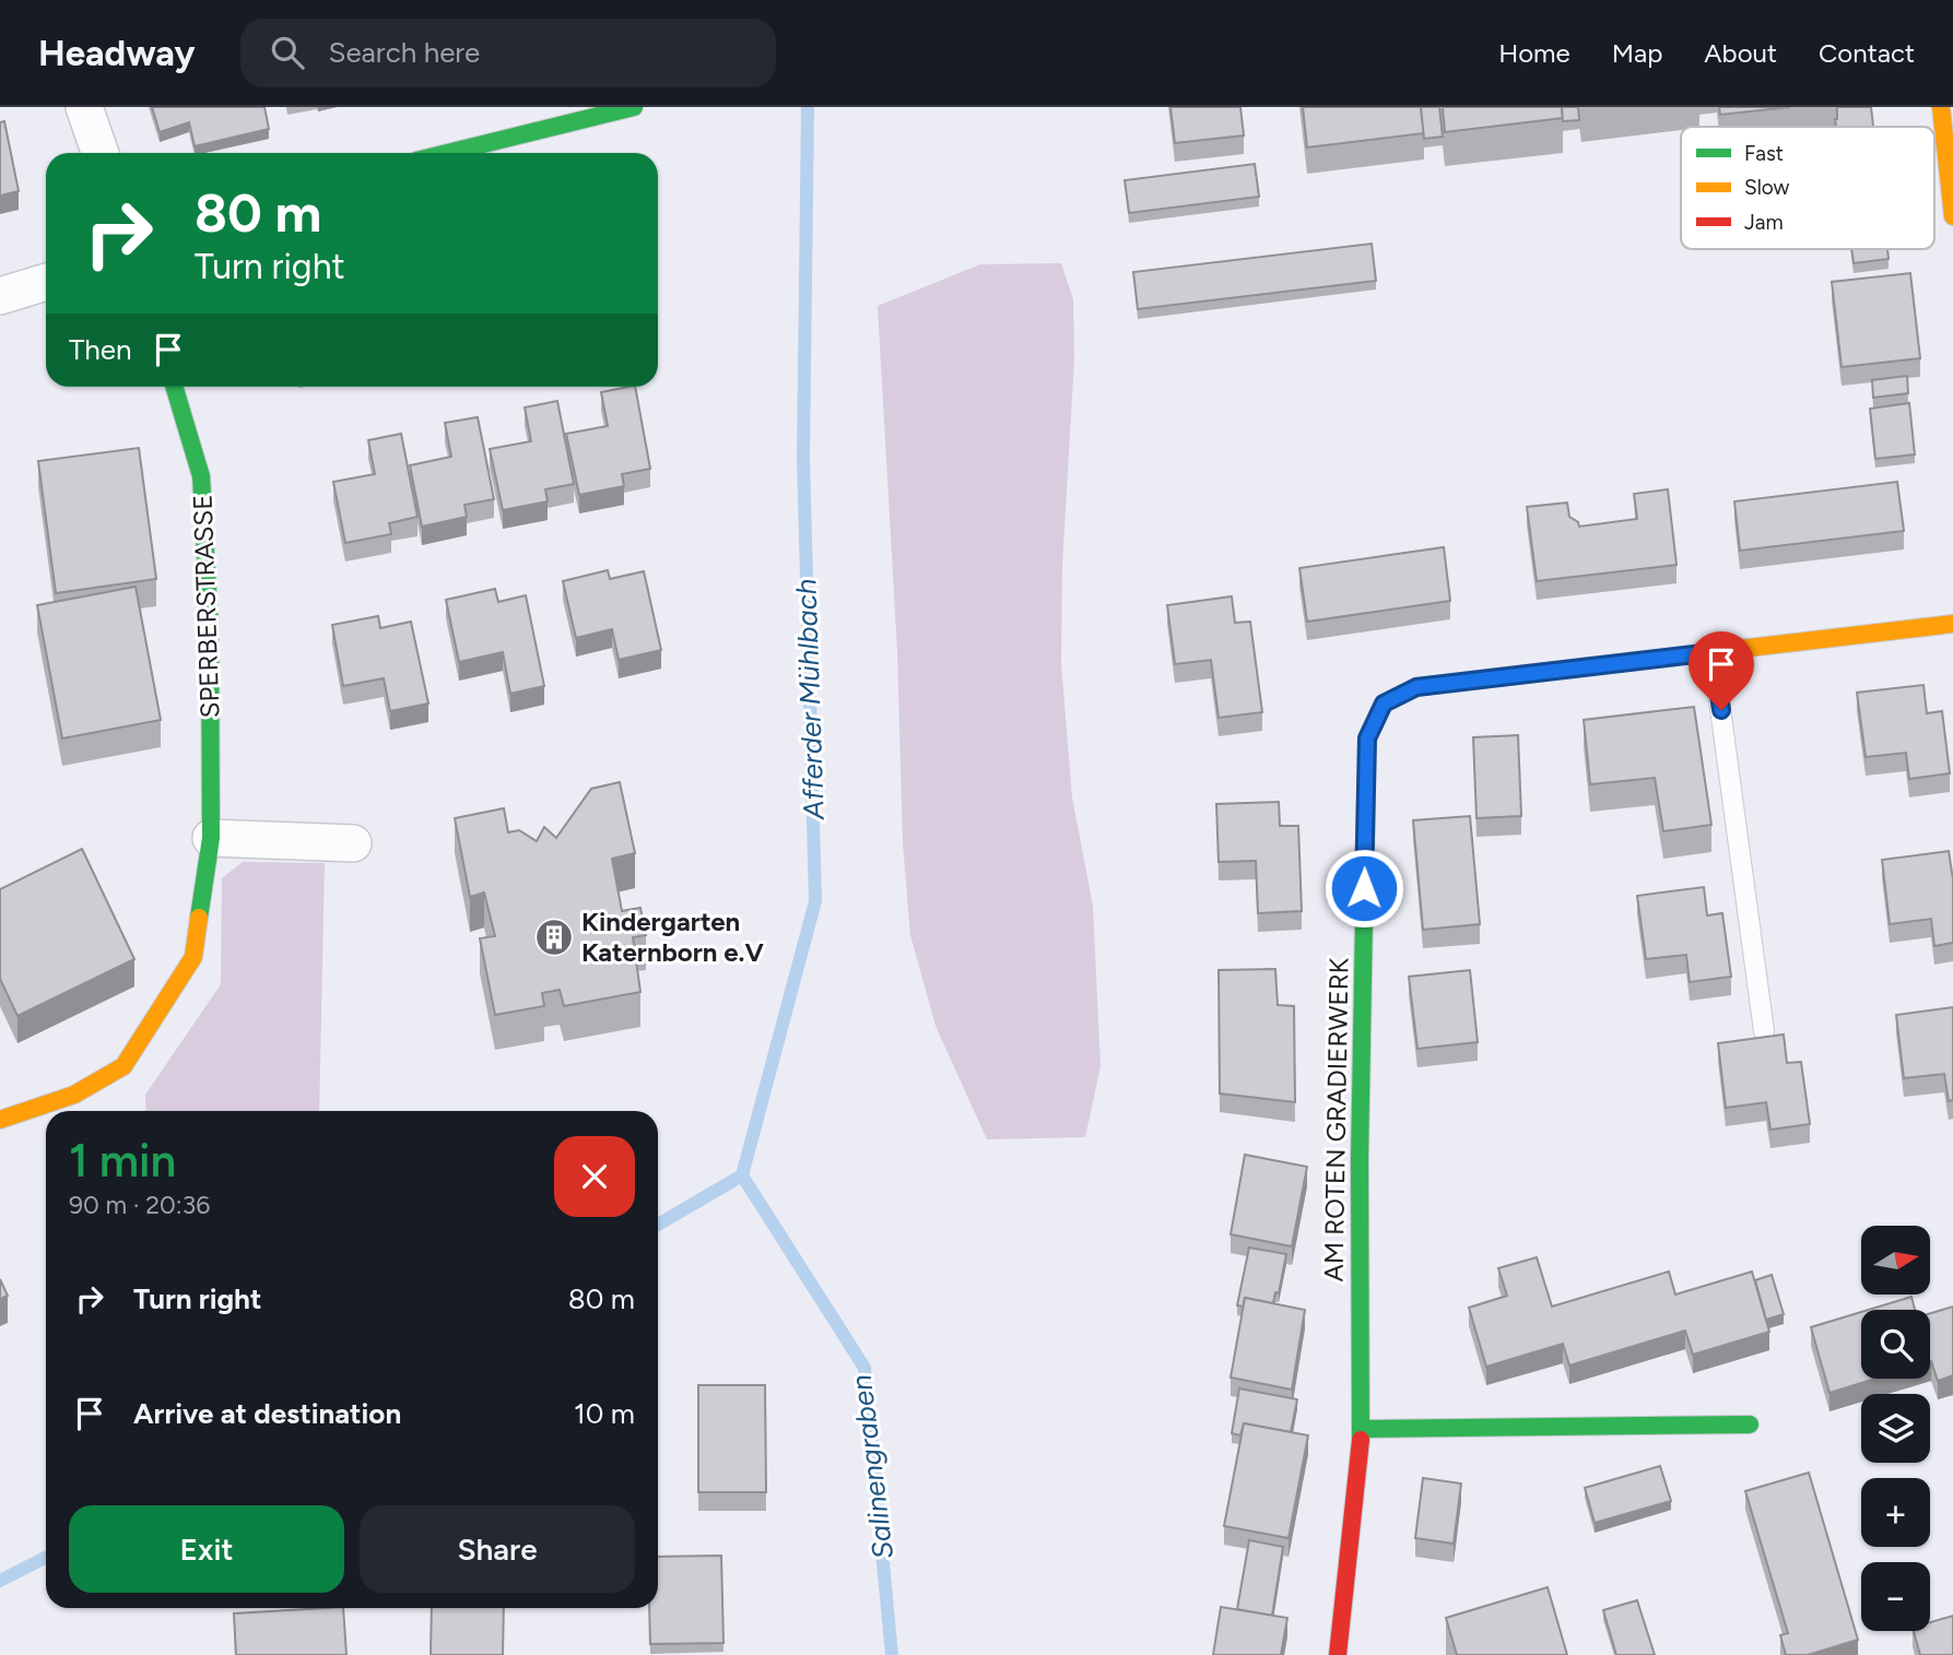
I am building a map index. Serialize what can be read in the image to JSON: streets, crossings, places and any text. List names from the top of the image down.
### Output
{
  "streets": {
    "street": ["SPERBERSTRASSE", "AM ROTEN GRADIERWERK"]
  },
  "water": ["Afferder Mühlbach", "Salinengraben"],
  "places": {
    "building": ["Kindergarten Katernborn e.V"]
  },
  "legend": ["Fast", "Slow", "Jam"],
  "north": "right",
  "page": {
    "header": "Headway",
    "search": "Search here",
    "nav": [
      "Home",
      "Map",
      "About",
      "Contact"
    ],
    "turn": ["80 m", "Turn right"],
    "then": "Then",
    "heading": ["1 min", "90 m · 20:36"],
    "map_buttons": ["+", "−"],
    "list": [
      {
        "name": "Turn right",
        "value": "80 m"
      },
      {
        "name": "Arrive at destination",
        "value": "10 m"
      }
    ],
    "buttons": ["Exit", "Share"]
  }
}
